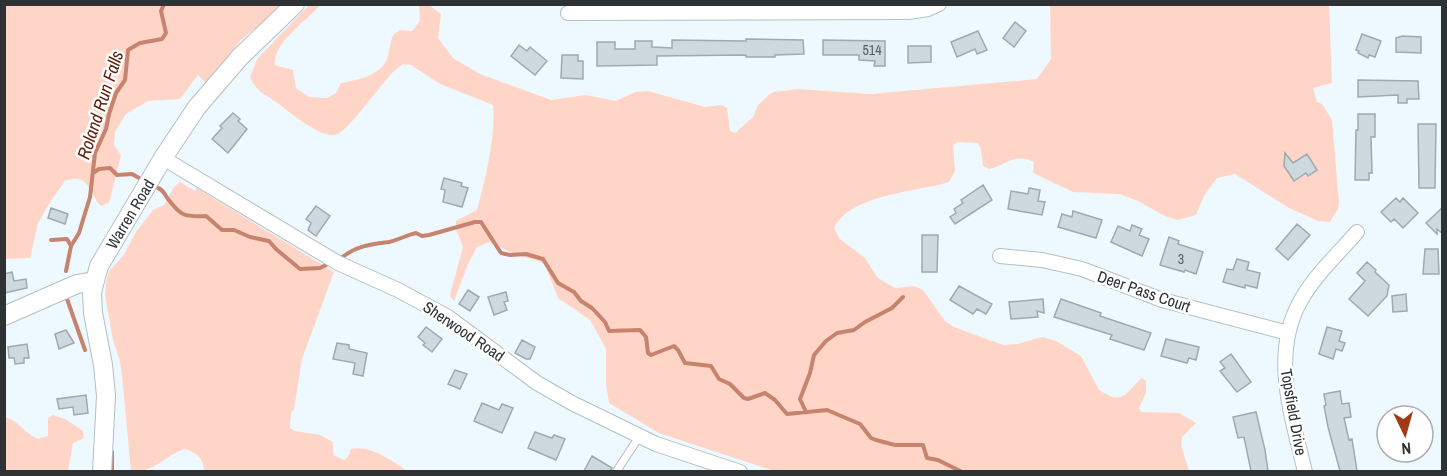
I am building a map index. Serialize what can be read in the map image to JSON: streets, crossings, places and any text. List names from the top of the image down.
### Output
{
  "streets": {
    "street": [
      "Warren Road",
      "Deer Pass Court",
      "Sherwood Road",
      "Topsfield Drive"
    ]
  },
  "crossings": [
    ["Warren Road", "Sherwood Road"],
    ["Deer Pass Court", "Topsfield Drive"]
  ],
  "water": ["Roland Run Falls"],
  "house_numbers": ["514", "3"],
  "north": "bottom"
}
